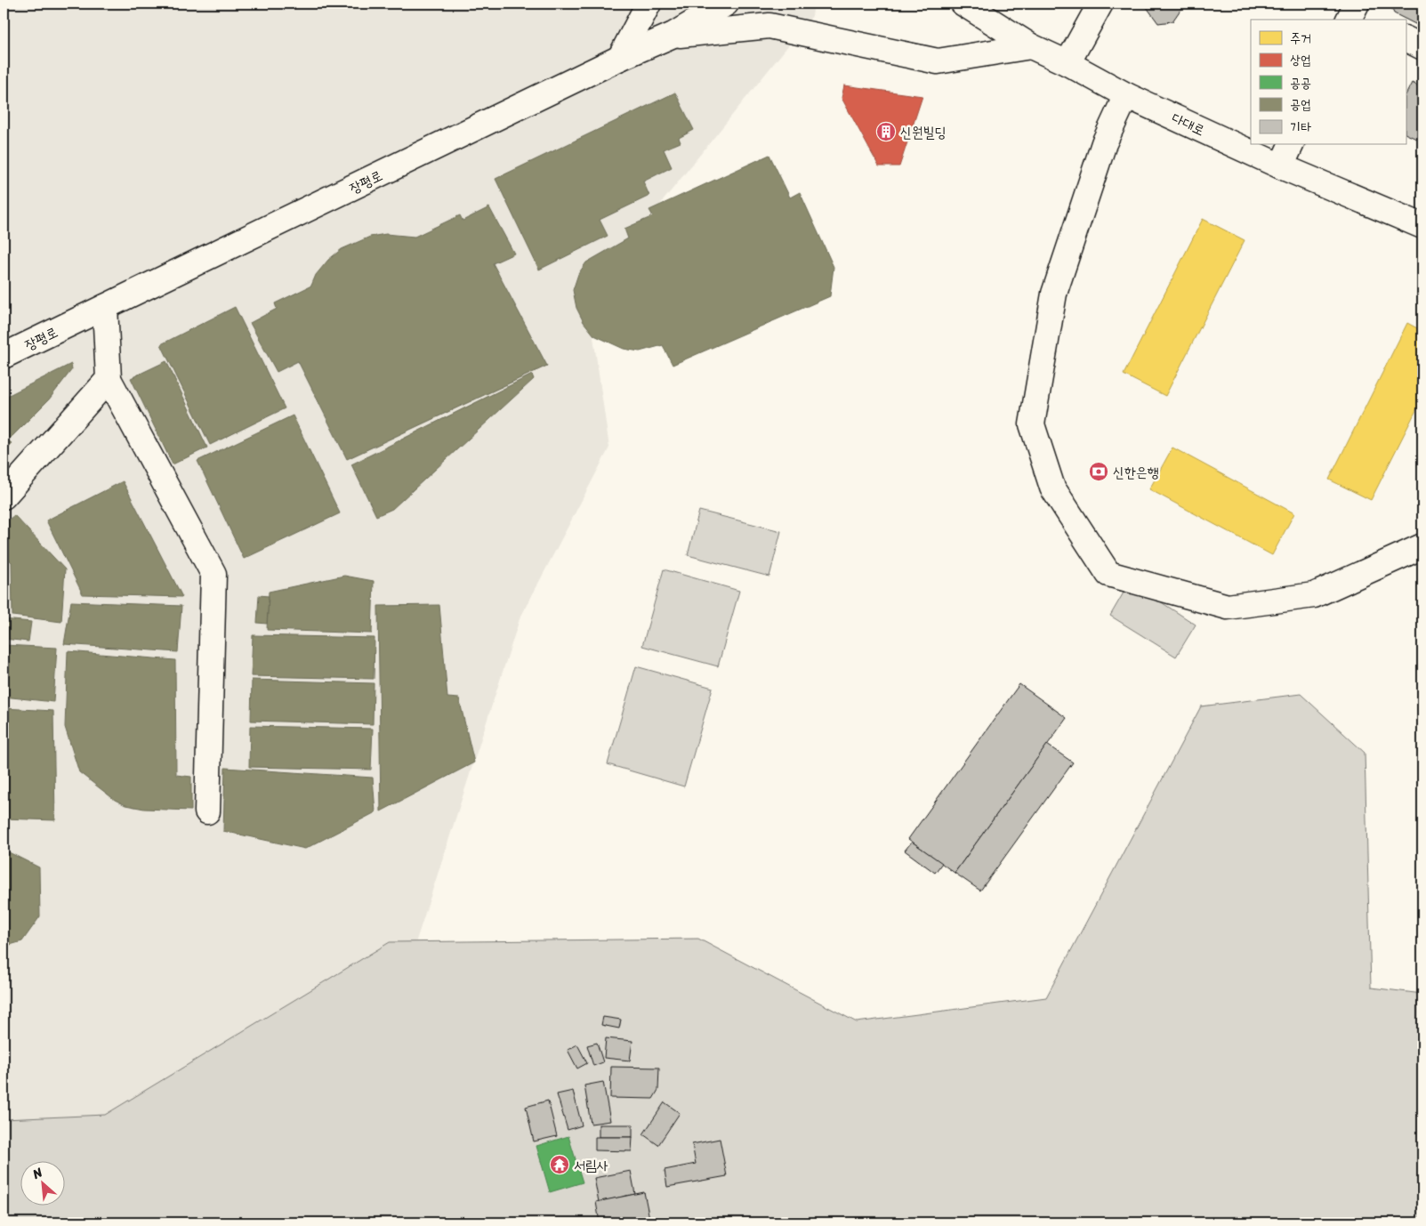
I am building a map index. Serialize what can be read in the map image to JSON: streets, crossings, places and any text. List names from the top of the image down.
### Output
{
  "streets": {
    "street": ["다대로", "장평로"]
  },
  "places": {
    "building": ["신원빌딩"],
    "bank": ["신한은행"],
    "temple": ["서림사"]
  },
  "legend": [
    "주거",
    "상업",
    "공공",
    "공업",
    "기타"
  ],
  "north": "top left"
}
